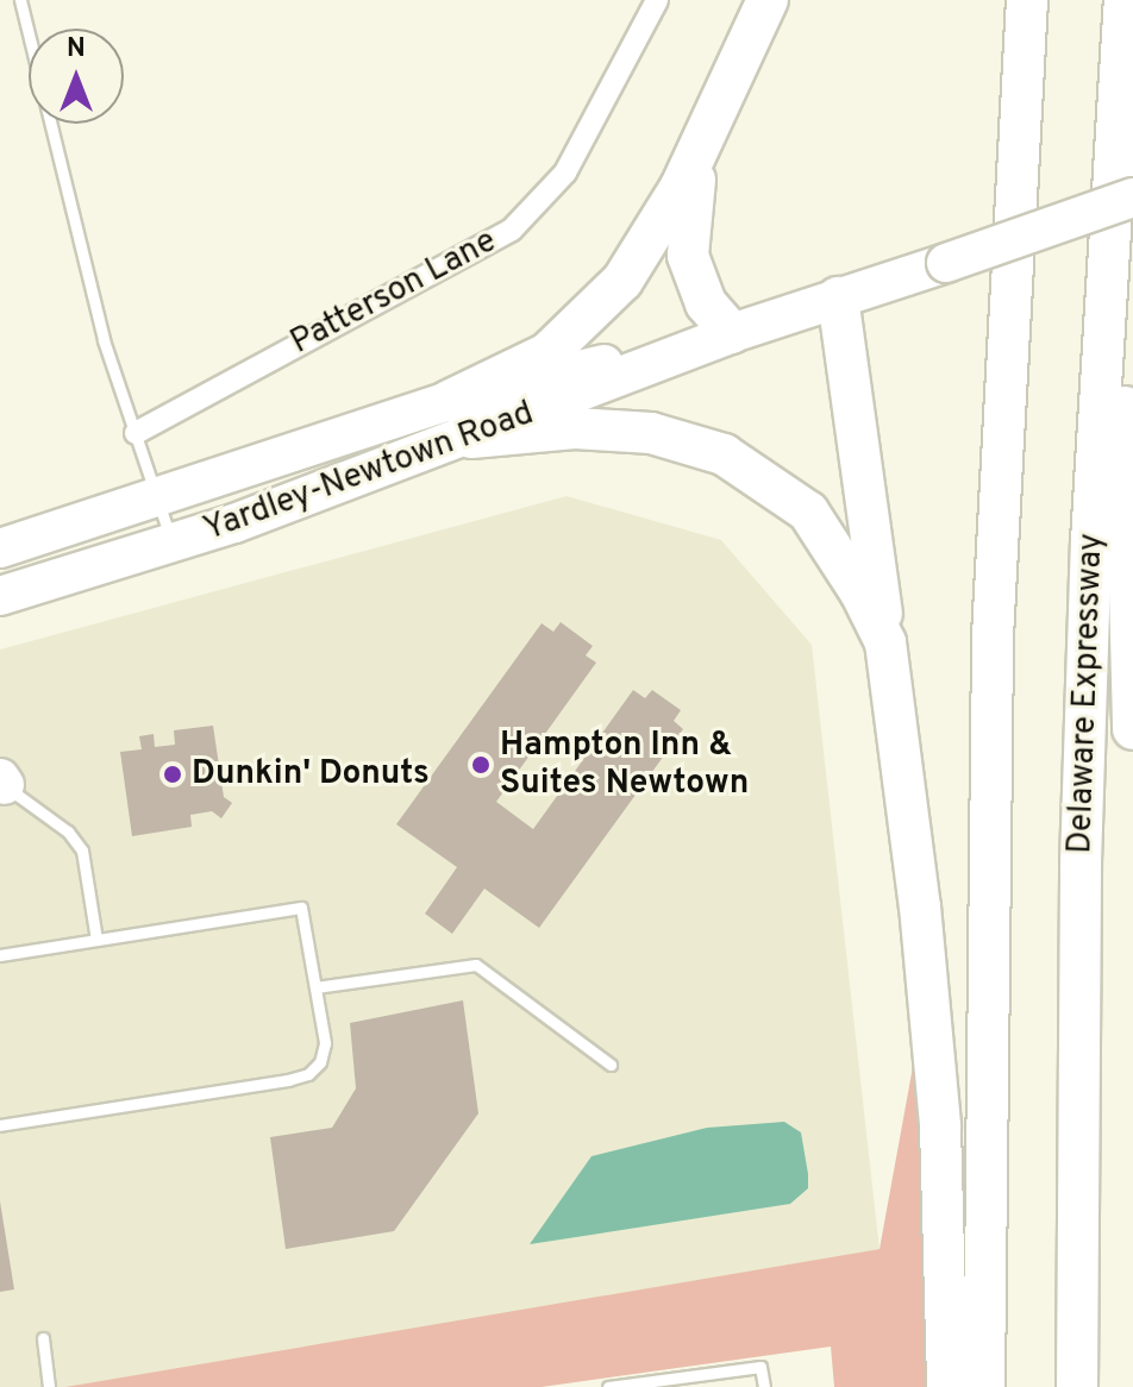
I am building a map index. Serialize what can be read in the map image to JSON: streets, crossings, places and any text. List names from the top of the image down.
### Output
{
  "streets": {
    "highway": ["Yardley-Newtown Road", "Delaware Expressway"],
    "street": ["Patterson Lane"]
  },
  "places": ["Hampton Inn & Suites Newtown", "Dunkin' Donuts"],
  "north": "top"
}
